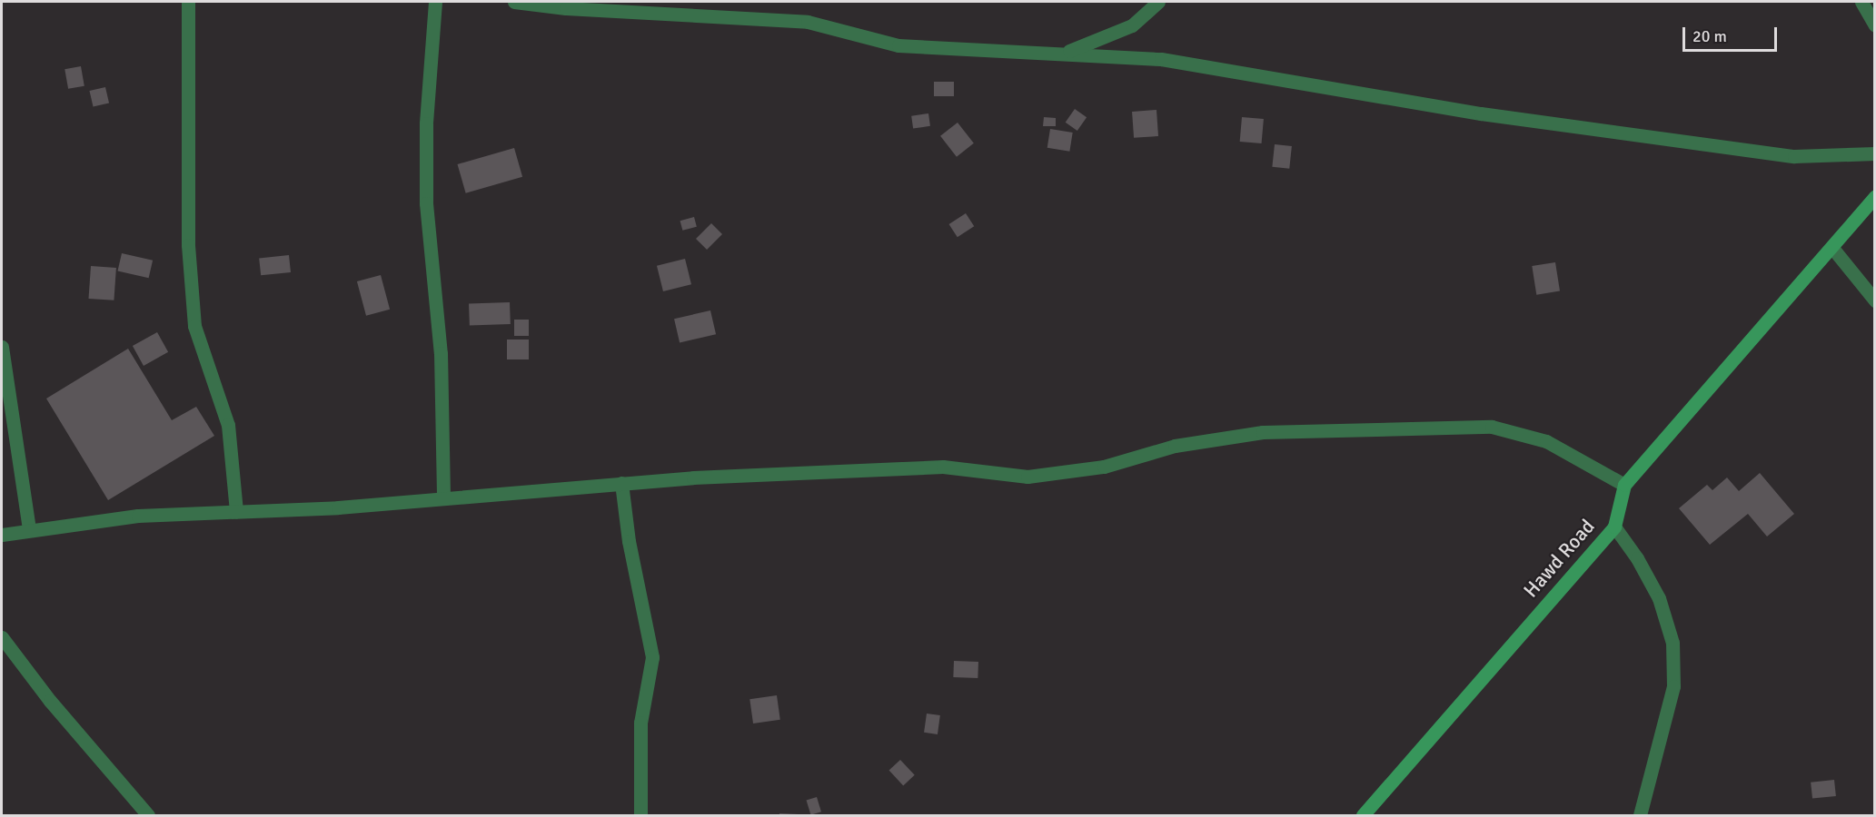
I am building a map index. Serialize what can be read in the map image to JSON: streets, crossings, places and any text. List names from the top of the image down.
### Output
{
  "streets": {
    "main road": ["Hawd Road"]
  },
  "scale_bar": "20 m"
}
